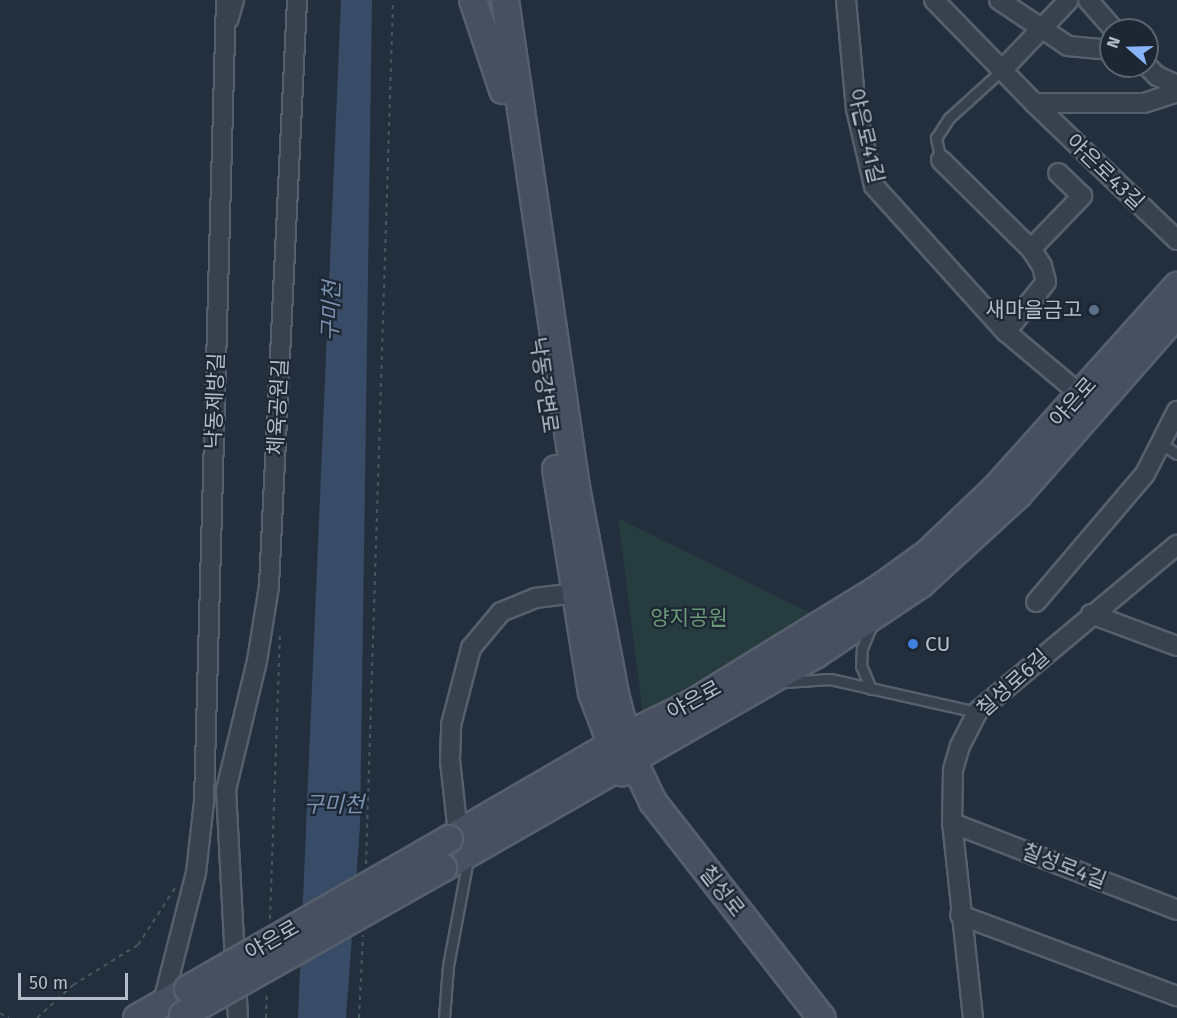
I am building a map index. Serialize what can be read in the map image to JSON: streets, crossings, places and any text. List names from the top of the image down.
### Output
{
  "streets": {
    "main road": ["낙동강변로", "야은로", "칠성로"],
    "street": [
      "야은로41길",
      "야은로43길",
      "낙동제방길",
      "체육공원길",
      "칠성로6길",
      "칠성로4길"
    ]
  },
  "crossings": [
    ["야은로41길", "야은로"],
    ["낙동강변로", "야은로"],
    ["낙동강변로", "칠성로"],
    ["낙동제방길", "야은로"],
    ["야은로", "칠성로"],
    ["칠성로6길", "칠성로4길"]
  ],
  "water": ["구미천"],
  "parks": ["양지공원"],
  "places": ["새마을금고", "CU"],
  "scale_bar": "50 m",
  "north": "left"
}
